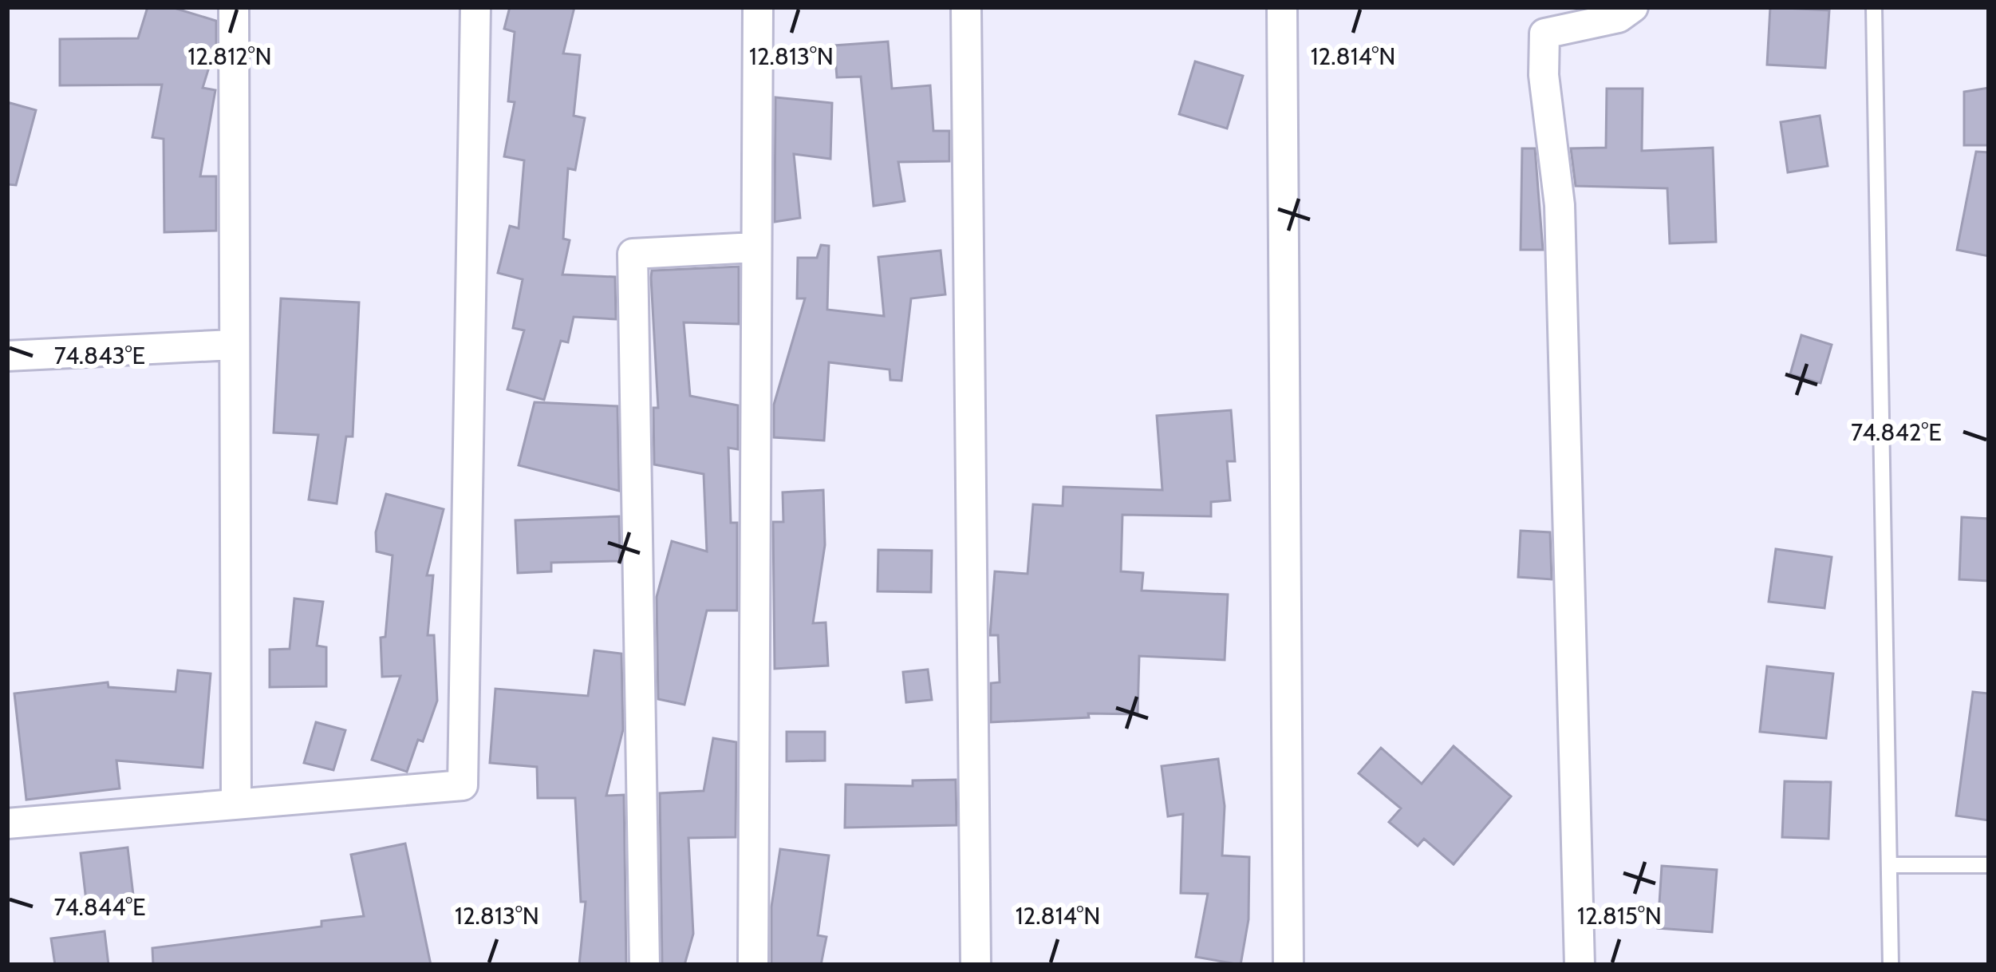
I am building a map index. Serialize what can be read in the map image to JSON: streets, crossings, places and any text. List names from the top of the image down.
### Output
{
  "coordinates": [
    "12.812°N",
    "12.813°N",
    "12.814°N",
    "74.843°E",
    "74.842°E",
    "74.844°E",
    "12.815°N"
  ]
}
